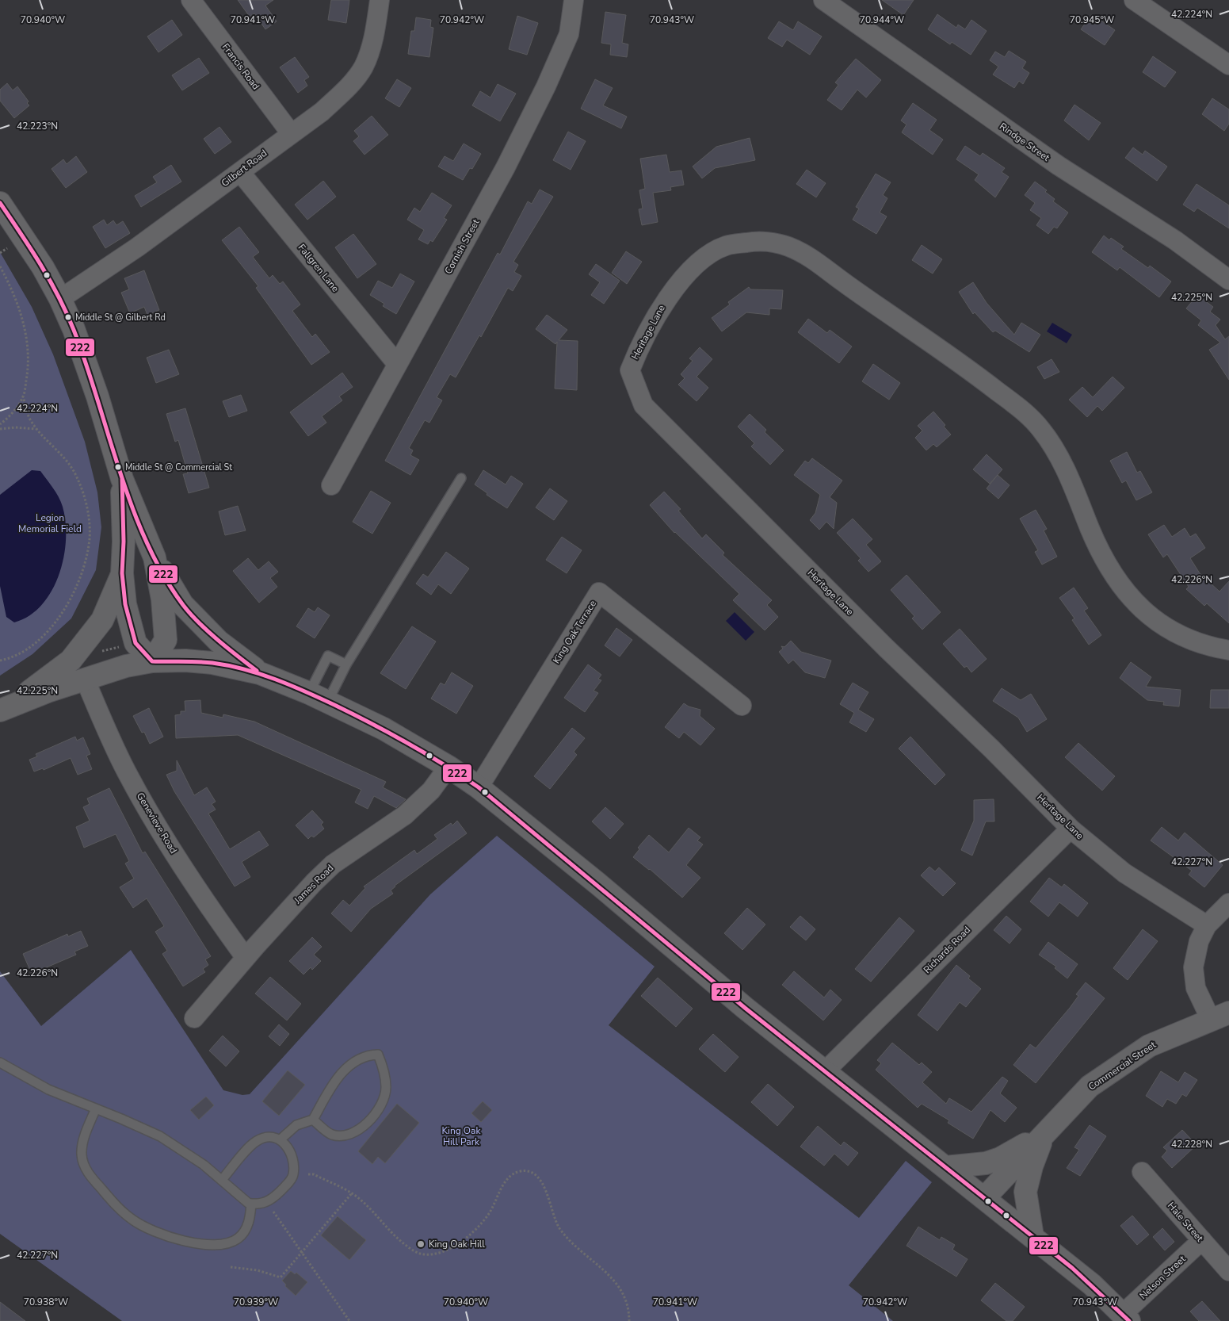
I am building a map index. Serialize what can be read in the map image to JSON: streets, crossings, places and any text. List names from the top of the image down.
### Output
{
  "streets": {
    "main road": ["Commercial Street"],
    "street": [
      "Francis Road",
      "Rindge Street",
      "Gilbert Road",
      "Cornish Street",
      "Fallgren Lane",
      "Heritage Lane",
      "King Oak Terrace",
      "Genevieve Road",
      "James Road",
      "Richards Road",
      "Hale Street",
      "Nelson Street"
    ]
  },
  "crossings": [
    ["Francis Road", "Gilbert Road"],
    ["Gilbert Road", "Fallgren Lane"],
    ["Cornish Street", "Fallgren Lane"],
    ["Heritage Lane", "Richards Road"],
    ["Genevieve Road", "James Road"],
    ["Hale Street", "Nelson Street"]
  ],
  "parks": ["Legion Memorial Field", "King Oak Hill Park"],
  "places": ["Middle St @ Gilbert Rd", "Middle St @ Commercial St", "King Oak Hill"],
  "lines": ["transit line 222"],
  "coordinates": [
    "42.224°N",
    "70.940°W",
    "70.941°W",
    "70.942°W",
    "70.943°W",
    "70.944°W",
    "70.945°W",
    "42.223°N",
    "42.225°N",
    "42.226°N",
    "42.227°N",
    "42.228°N",
    "70.938°W",
    "70.939°W"
  ]
}
